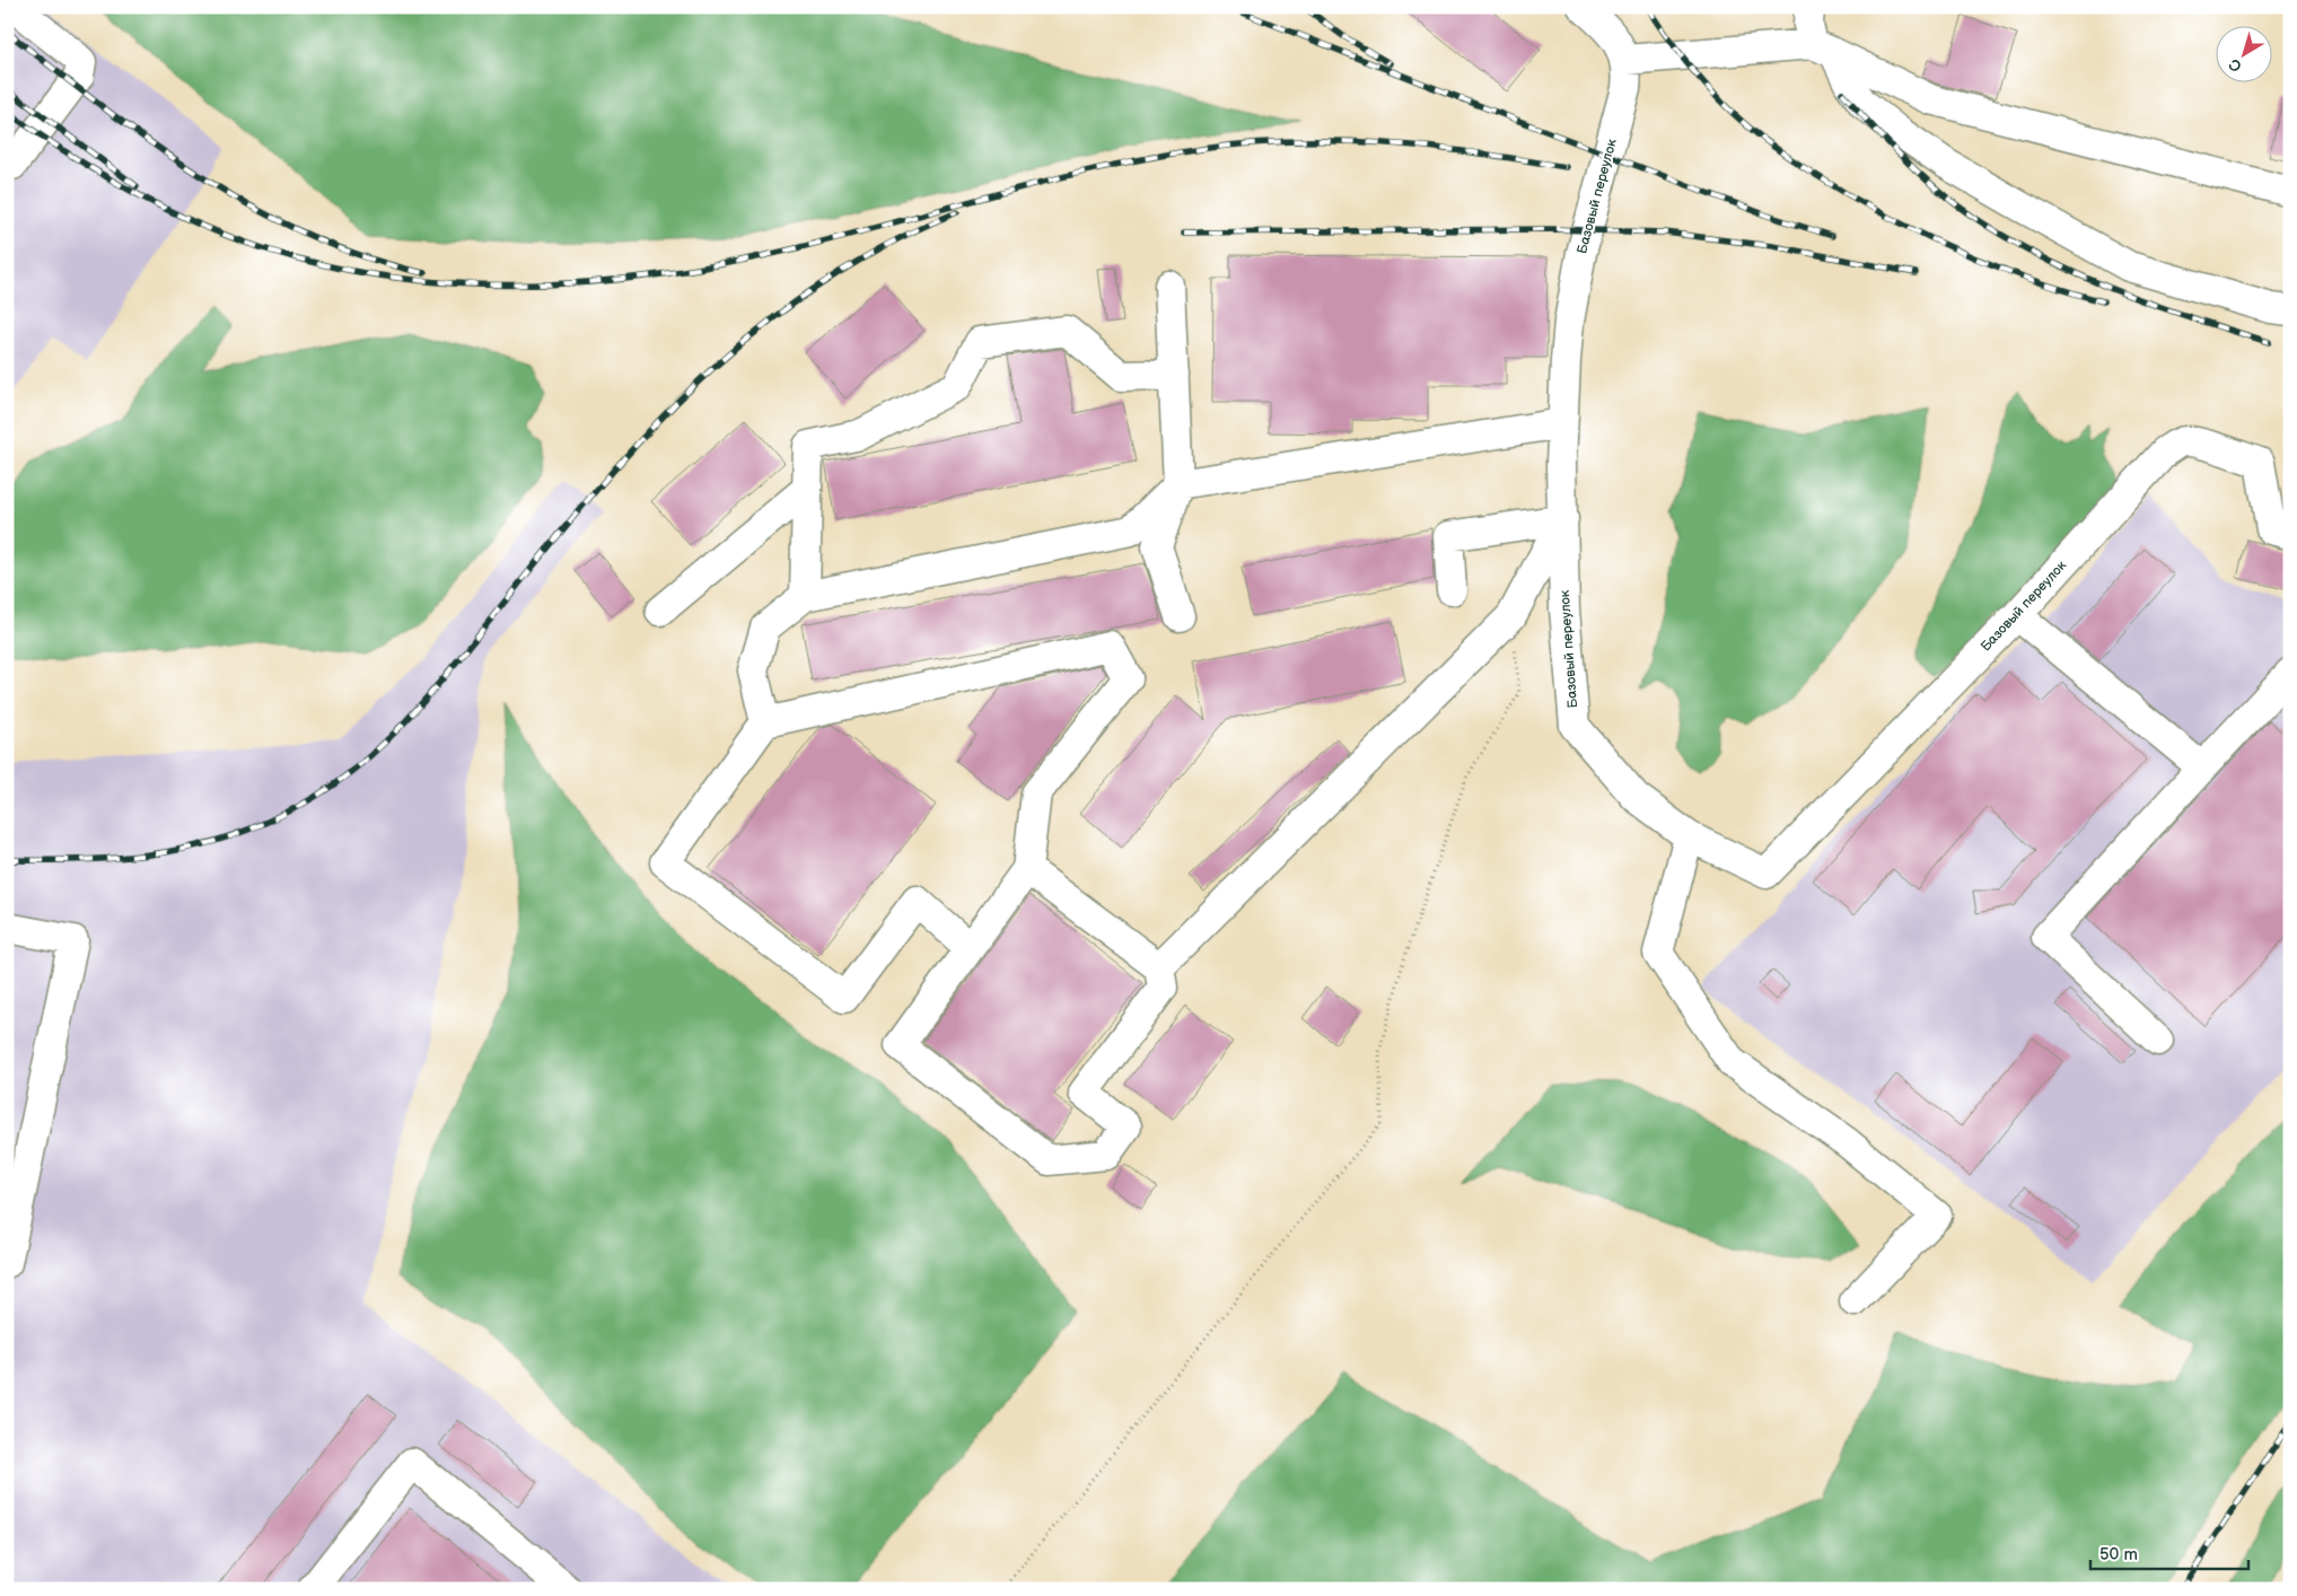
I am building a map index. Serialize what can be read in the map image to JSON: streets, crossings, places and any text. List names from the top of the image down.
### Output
{
  "streets": {
    "street": ["Базовый переулок"]
  },
  "scale_bar": "50 m",
  "north": "bottom left"
}
